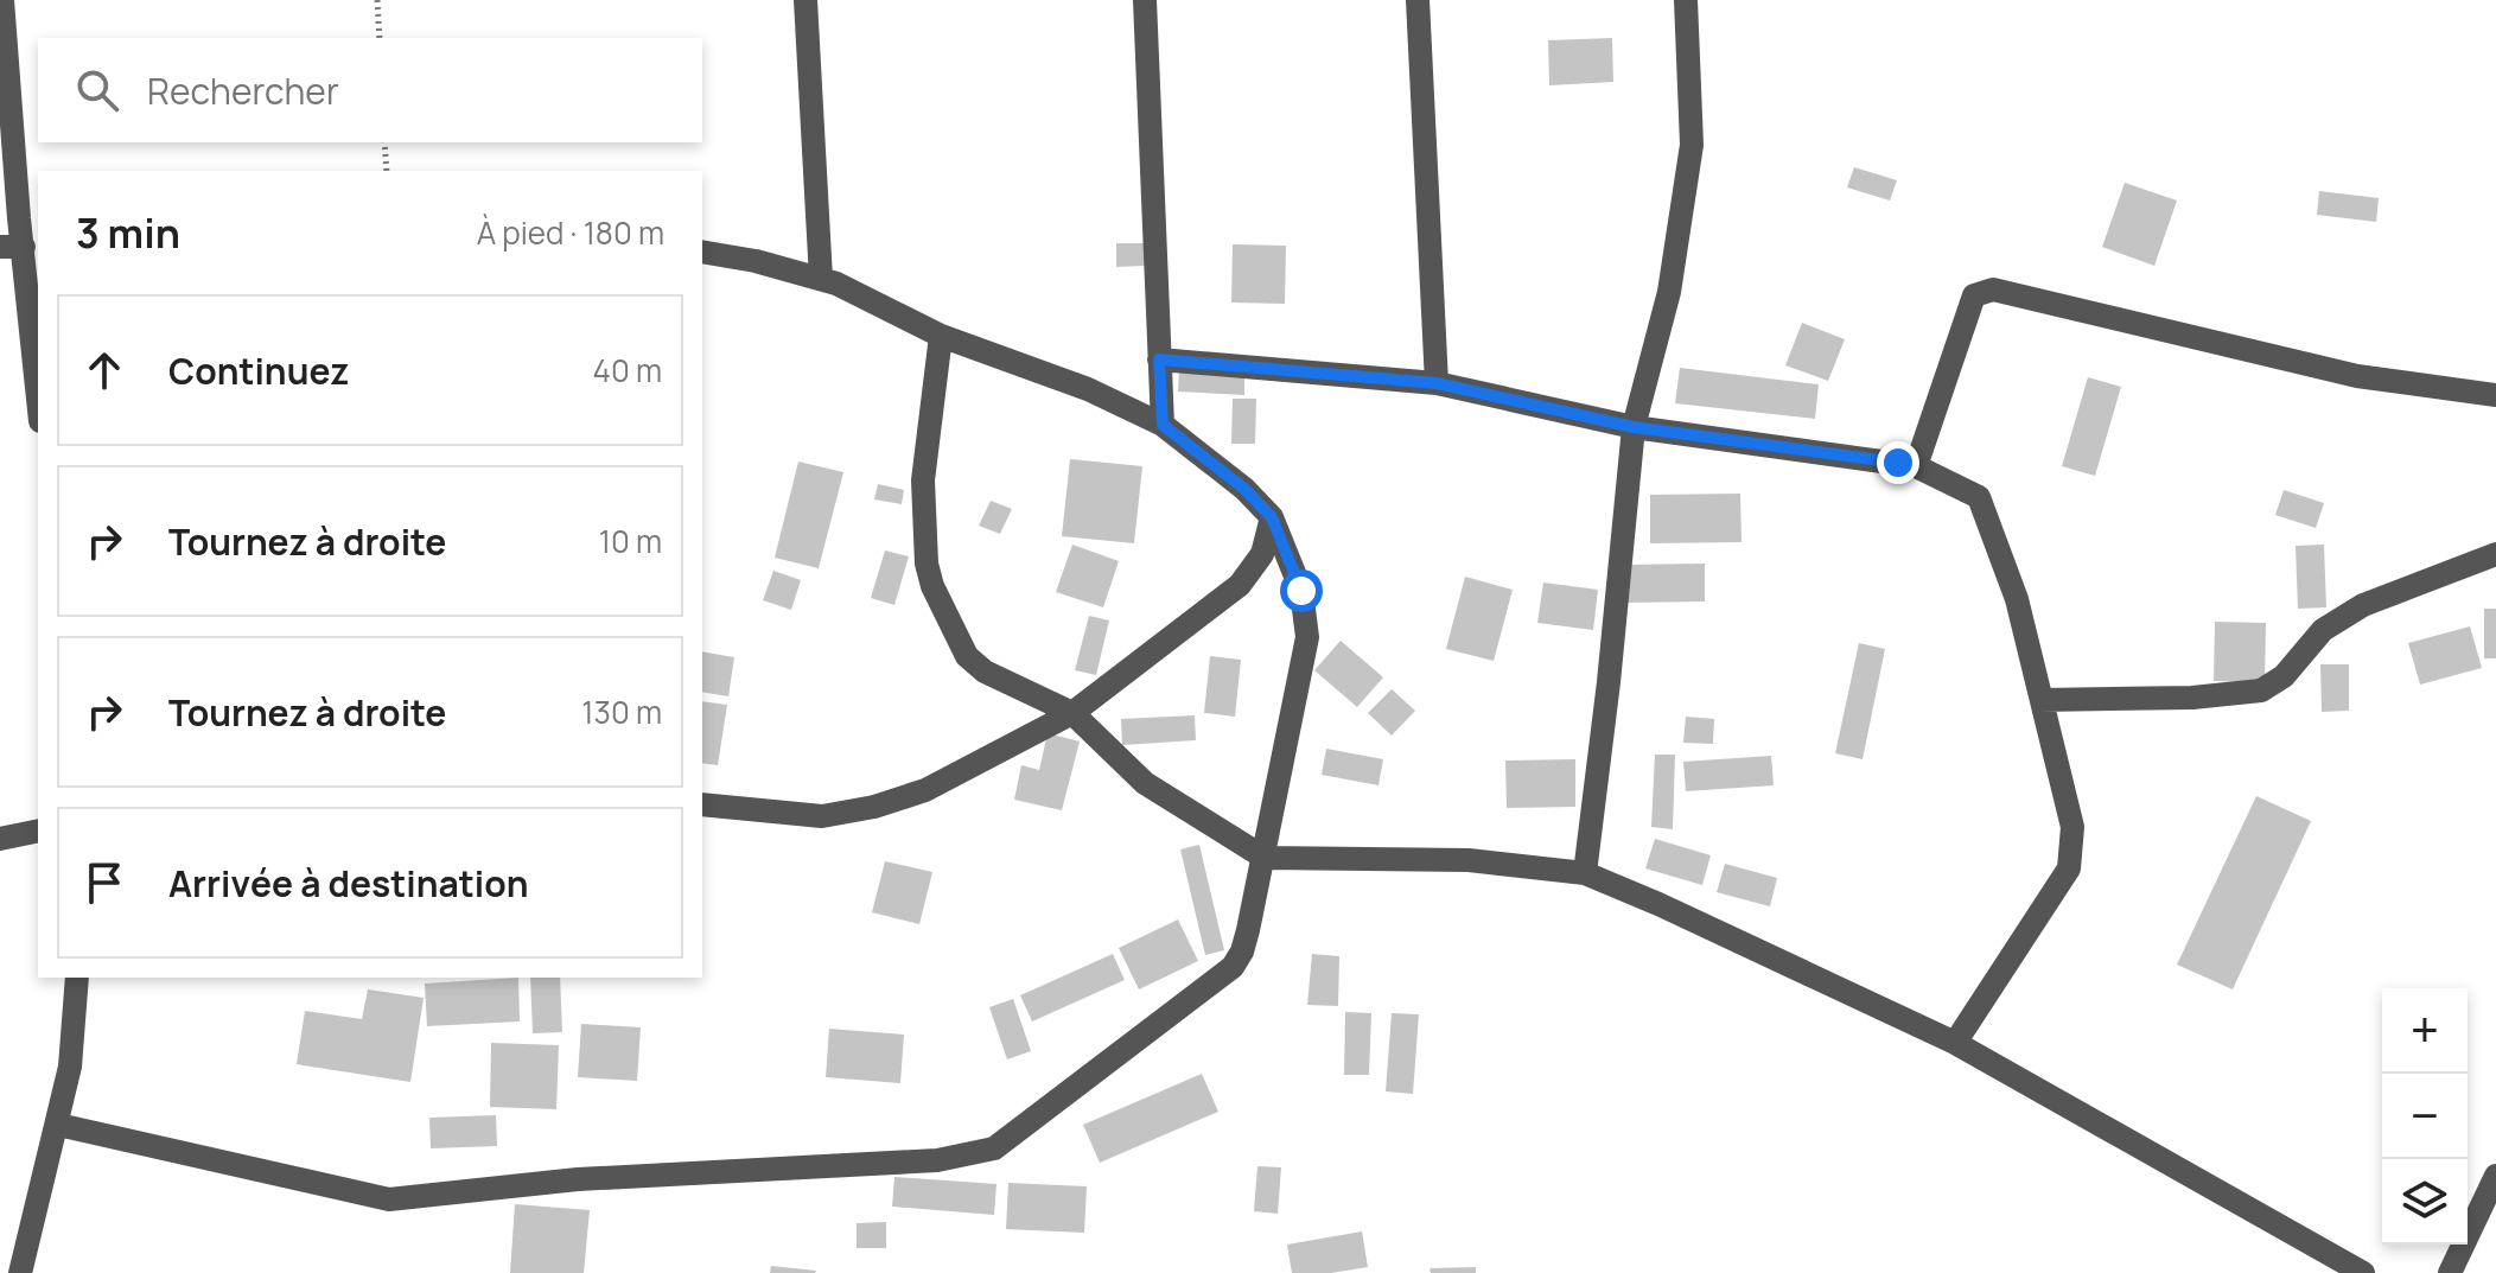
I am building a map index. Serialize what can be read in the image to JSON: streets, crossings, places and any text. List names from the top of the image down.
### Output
{
  "page": {
    "search": "Rechercher",
    "heading": ["3 min", "À pied · 180 m"],
    "list": [
      ["Continuez", "40 m"],
      ["Tournez à droite", "10 m"],
      ["Tournez à droite", "130 m"],
      "Arrivée à destination"
    ],
    "map_buttons": ["+", "−"]
  }
}
